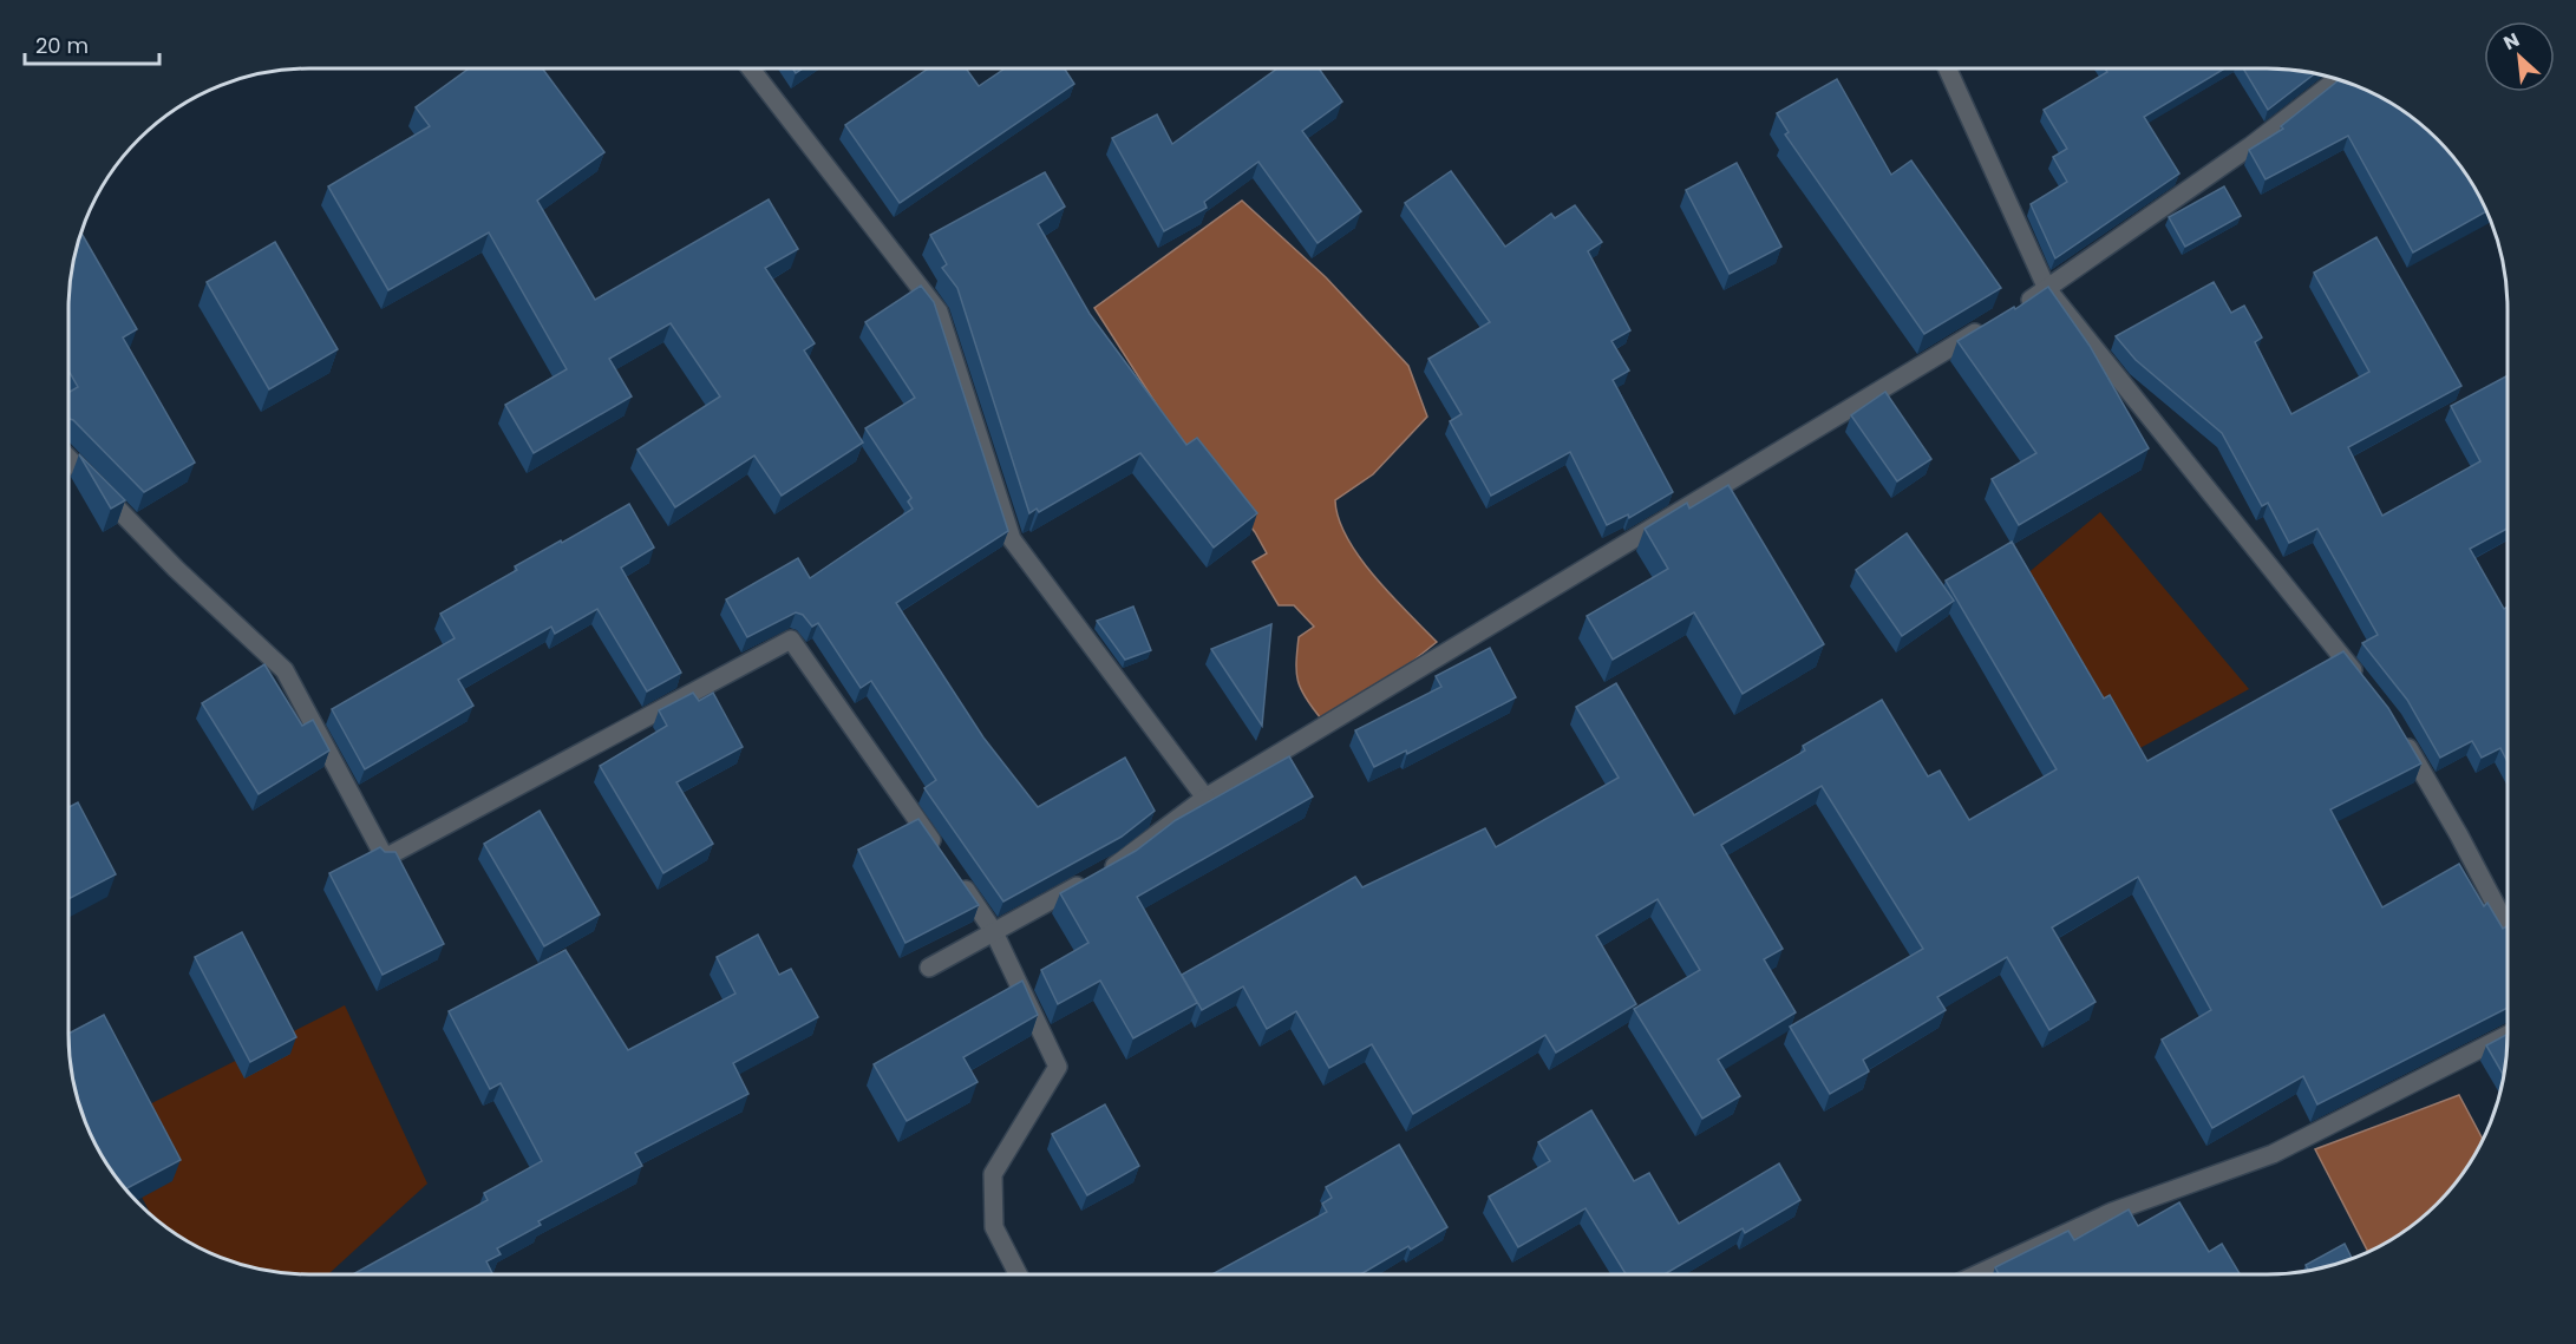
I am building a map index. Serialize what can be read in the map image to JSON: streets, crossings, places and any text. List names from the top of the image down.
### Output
{
  "scale_bar": "20 m",
  "north": "top left"
}
